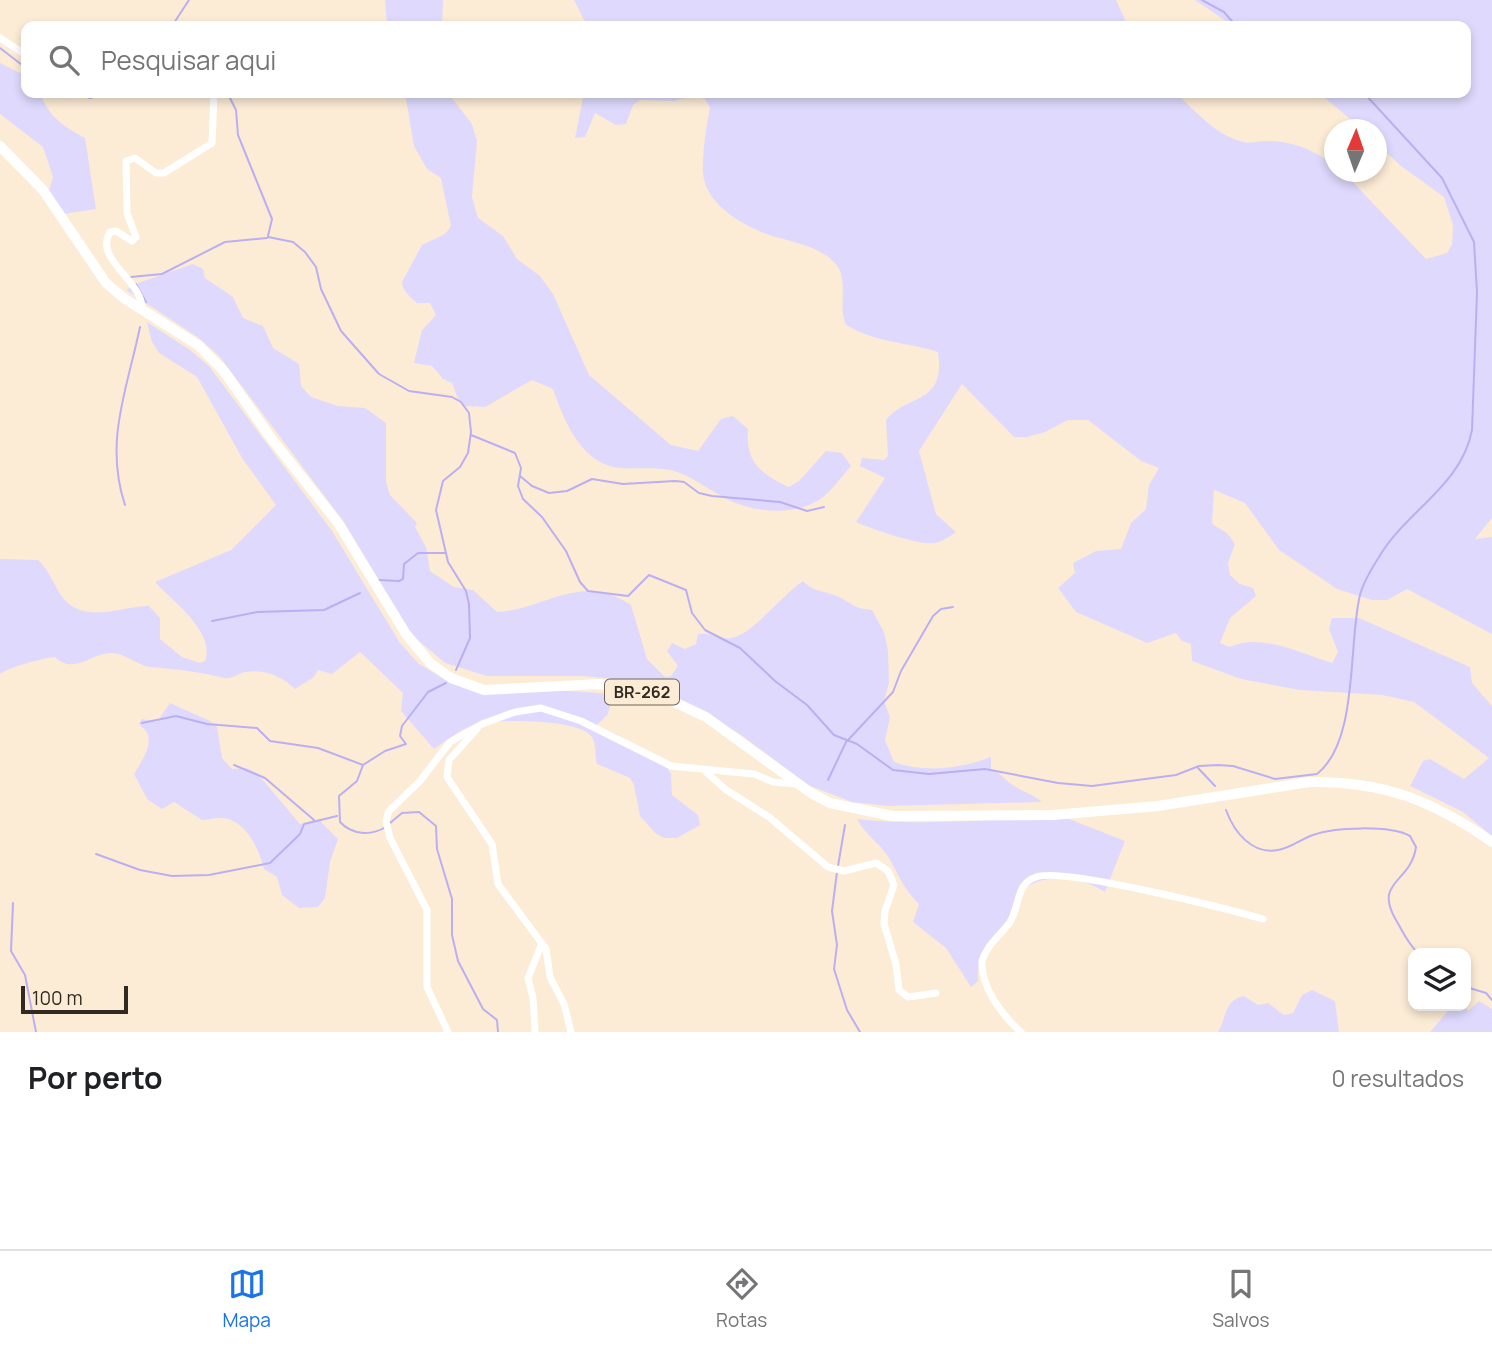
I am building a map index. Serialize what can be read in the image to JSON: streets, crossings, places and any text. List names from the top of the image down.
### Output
{
  "streets": {
    "highway": ["BR-262"]
  },
  "scale_bar": "100 m",
  "north": "top",
  "page": {
    "search": "Pesquisar aqui",
    "scale": "100 m",
    "heading": ["Por perto", "0 resultados"],
    "nav": ["Mapa", "Rotas", "Salvos"]
  }
}
